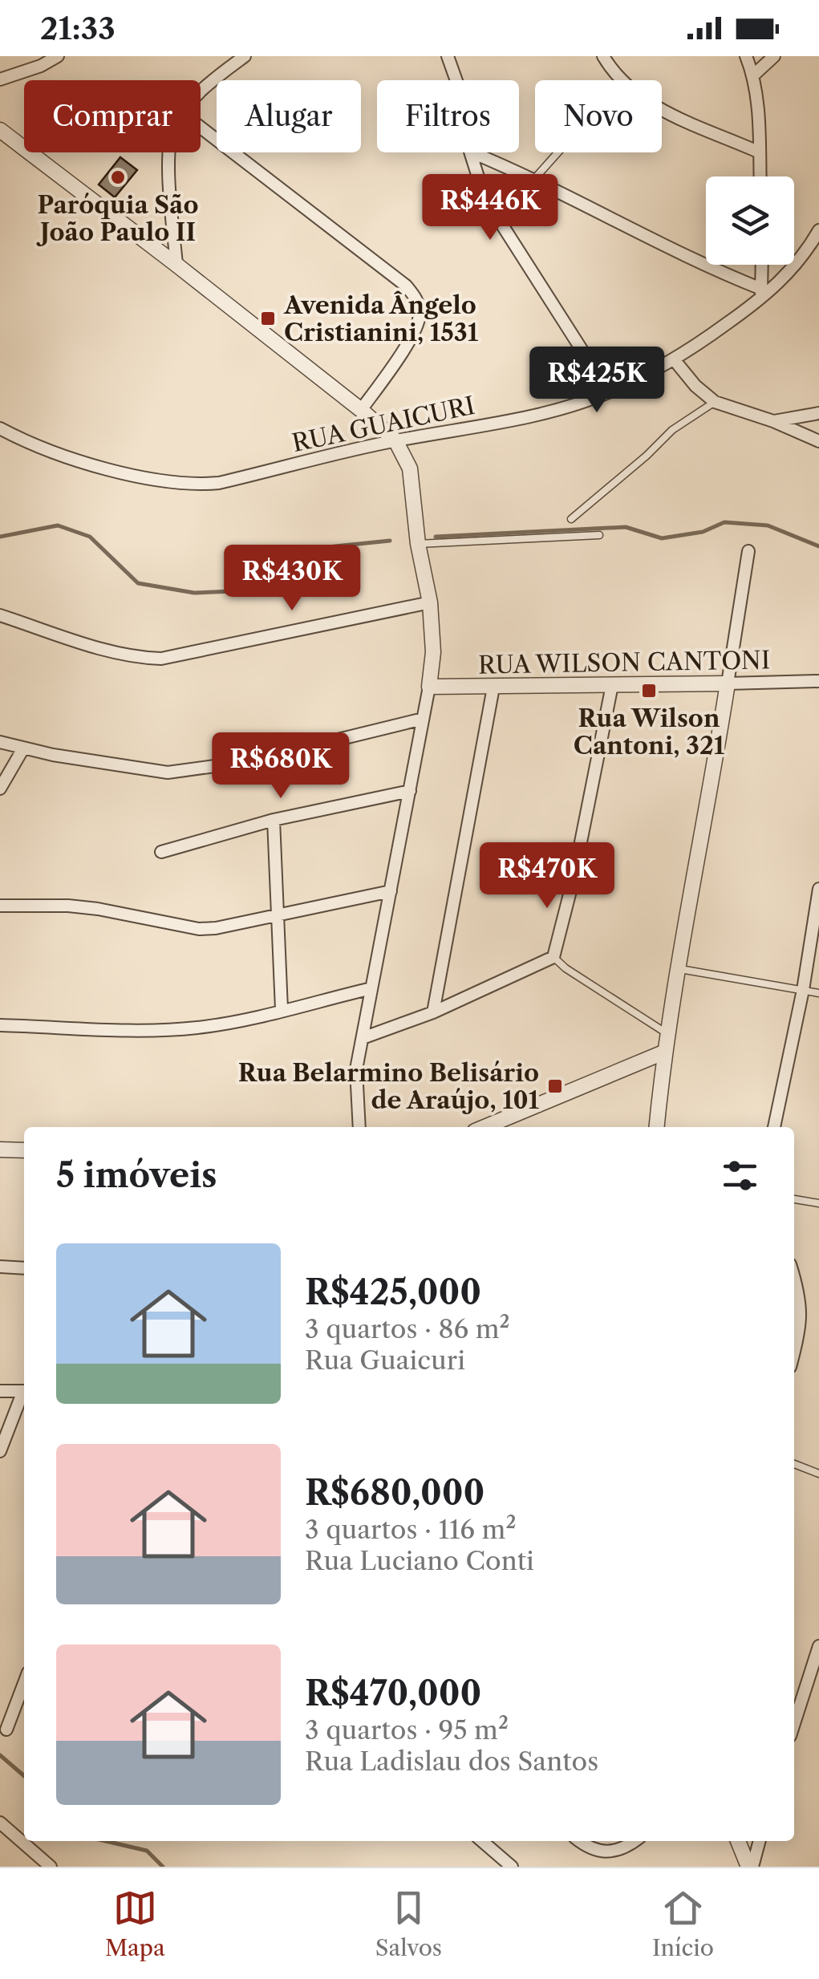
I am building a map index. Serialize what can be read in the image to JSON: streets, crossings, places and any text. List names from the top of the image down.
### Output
{
  "streets": {
    "street": ["RUA GUAICURI", "RUA WILSON CANTONI"]
  },
  "places": {
    "other": ["Paróquia São João Paulo II"],
    "transit": ["Avenida Ângelo Cristianini, 1531", "Rua Wilson Cantoni, 321", "Rua Belarmino Belisário de Araújo, 101"]
  },
  "page": {
    "status": "21:33",
    "chip": [
      "Comprar",
      "Alugar",
      "Filtros",
      "Novo"
    ],
    "price": [
      "R$446K",
      "R$425K",
      "R$430K",
      "R$680K",
      "R$470K"
    ],
    "heading": "5 imóveis",
    "list": [
      {
        "name": "R$425,000",
        "note": "3 quartos · 86 m² · Rua Guaicuri"
      },
      {
        "name": "R$680,000",
        "note": "3 quartos · 116 m² · Rua Luciano Conti"
      },
      {
        "name": "R$470,000",
        "note": "3 quartos · 95 m² · Rua Ladislau dos Santos"
      }
    ],
    "tabs": ["Mapa", "Salvos", "Início"]
  }
}
